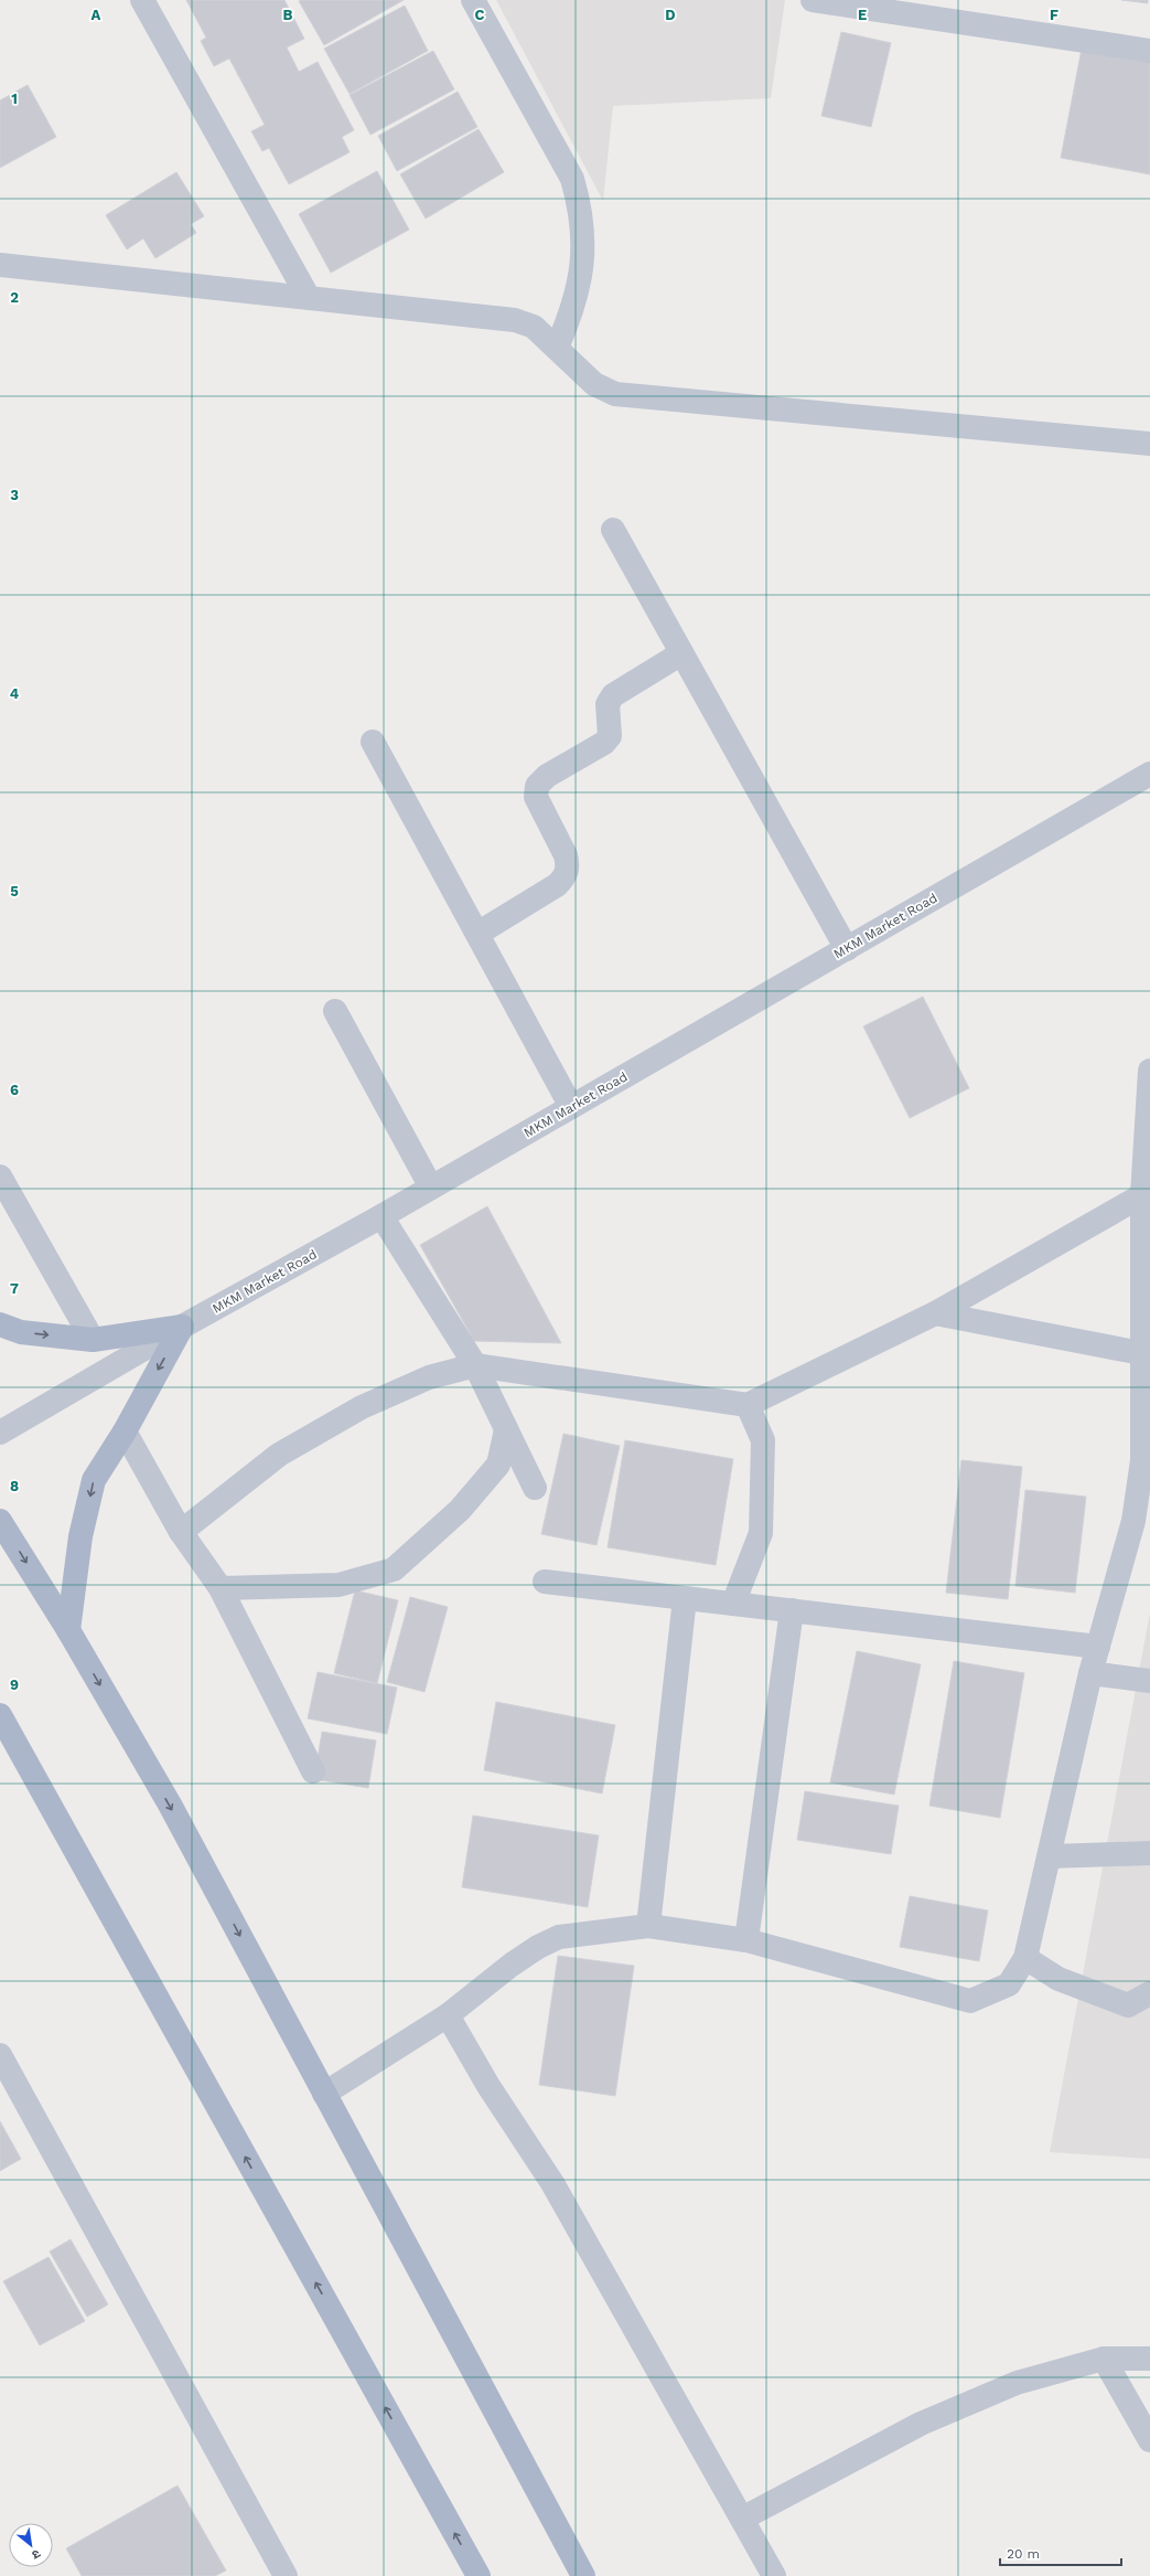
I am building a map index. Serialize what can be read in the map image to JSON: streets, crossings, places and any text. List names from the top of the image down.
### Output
{
  "streets": {
    "street": ["MKM Market Road"]
  },
  "scale_bar": "20 m",
  "north": "bottom right",
  "grid": {
    "columns": [
      "A",
      "B",
      "C",
      "D",
      "E",
      "F"
    ],
    "rows": [
      "1",
      "2",
      "3",
      "4",
      "5",
      "6",
      "7",
      "8",
      "9"
    ]
  }
}
